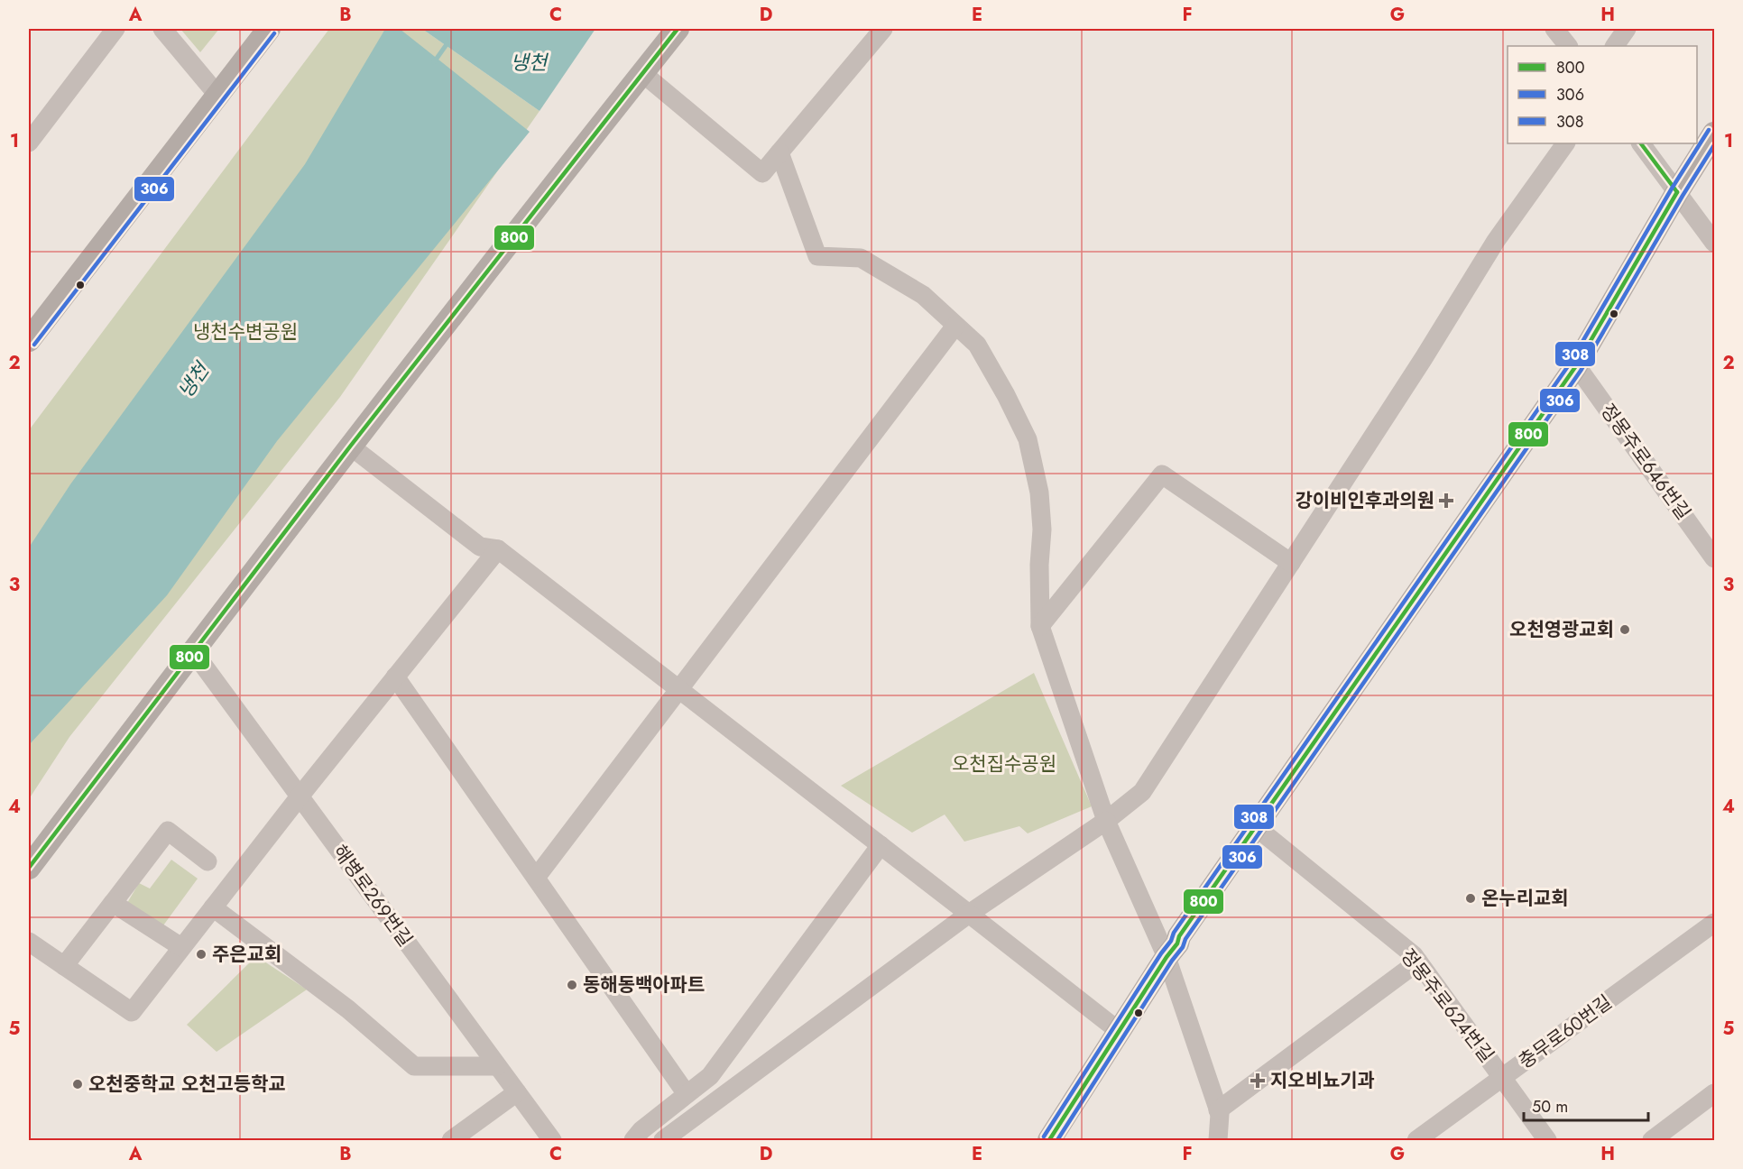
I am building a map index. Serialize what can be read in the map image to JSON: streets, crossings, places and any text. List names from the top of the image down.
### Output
{
  "streets": {
    "street": [
      "정몽주로646번길",
      "해병로269번길",
      "정몽주로624번길",
      "충무로60번길"
    ]
  },
  "crossings": [
    ["정몽주로624번길", "충무로60번길"]
  ],
  "water": ["냉천"],
  "parks": ["냉천수변공원", "오천집수공원"],
  "places": {
    "health": ["강이비인후과의원", "지오비뇨기과"],
    "other": [
      "오천영광교회",
      "온누리교회",
      "주은교회",
      "동해동백아파트",
      "오천중학교 오천고등학교"
    ]
  },
  "lines": ["transit line 800", "transit line 306", "transit line 308"],
  "legend": ["800", "306", "308"],
  "scale_bar": "50 m",
  "grid": {
    "columns": [
      "A",
      "B",
      "C",
      "D",
      "E",
      "F",
      "G",
      "H"
    ],
    "rows": [
      "1",
      "2",
      "3",
      "4",
      "5"
    ]
  }
}
